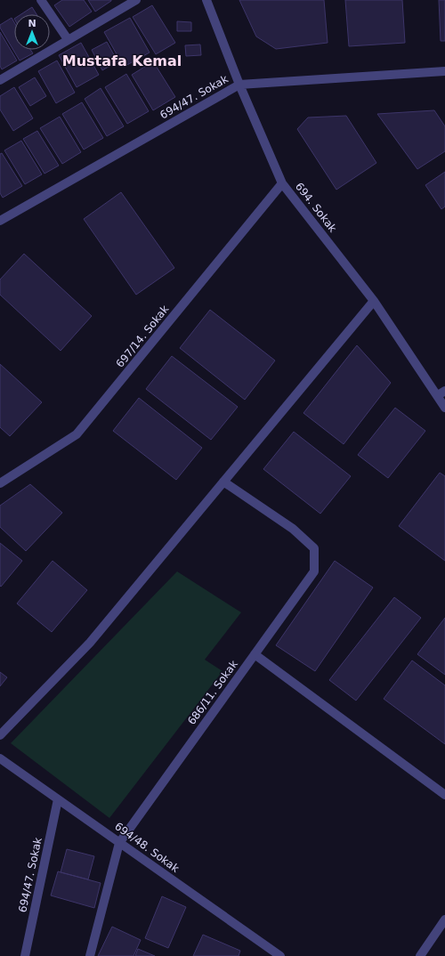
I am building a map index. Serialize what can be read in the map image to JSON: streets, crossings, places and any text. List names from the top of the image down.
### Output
{
  "streets": {
    "street": [
      "694/47. Sokak",
      "694. Sokak",
      "697/14. Sokak",
      "686/11. Sokak",
      "694/48. Sokak"
    ]
  },
  "crossings": [
    ["694/47. Sokak", "694. Sokak"],
    ["694/47. Sokak", "694/48. Sokak"],
    ["694. Sokak", "697/14. Sokak"],
    ["686/11. Sokak", "694/48. Sokak"]
  ],
  "districts": ["Mustafa Kemal"],
  "north": "top"
}
